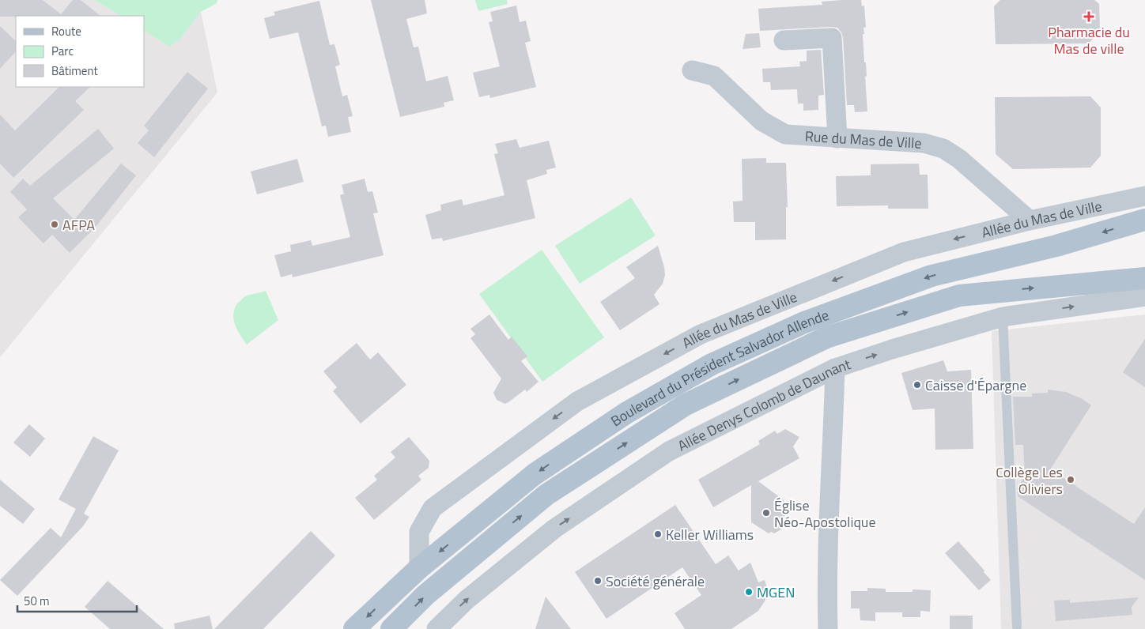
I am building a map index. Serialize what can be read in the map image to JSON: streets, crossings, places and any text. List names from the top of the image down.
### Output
{
  "streets": {
    "main road": ["Boulevard du Président Salvador Allende"],
    "street": ["Rue du Mas de Ville", "Allée du Mas de Ville", "Allée Denys Colomb de Daunant"]
  },
  "crossings": [
    ["Rue du Mas de Ville", "Allée du Mas de Ville"],
    ["Allée du Mas de Ville", "Boulevard du Président Salvador Allende"]
  ],
  "one_way": ["Allée du Mas de Ville", "Allée Denys Colomb de Daunant"],
  "places": {
    "health": ["Pharmacie du Mas de ville"],
    "other": [
      "AFPA",
      "Caisse d'Épargne",
      "Collège Les Oliviers",
      "Église Néo-Apostolique",
      "Keller Williams",
      "Société générale",
      "MGEN"
    ]
  },
  "legend": ["Route", "Parc", "Bâtiment"],
  "scale_bar": "50 m"
}
